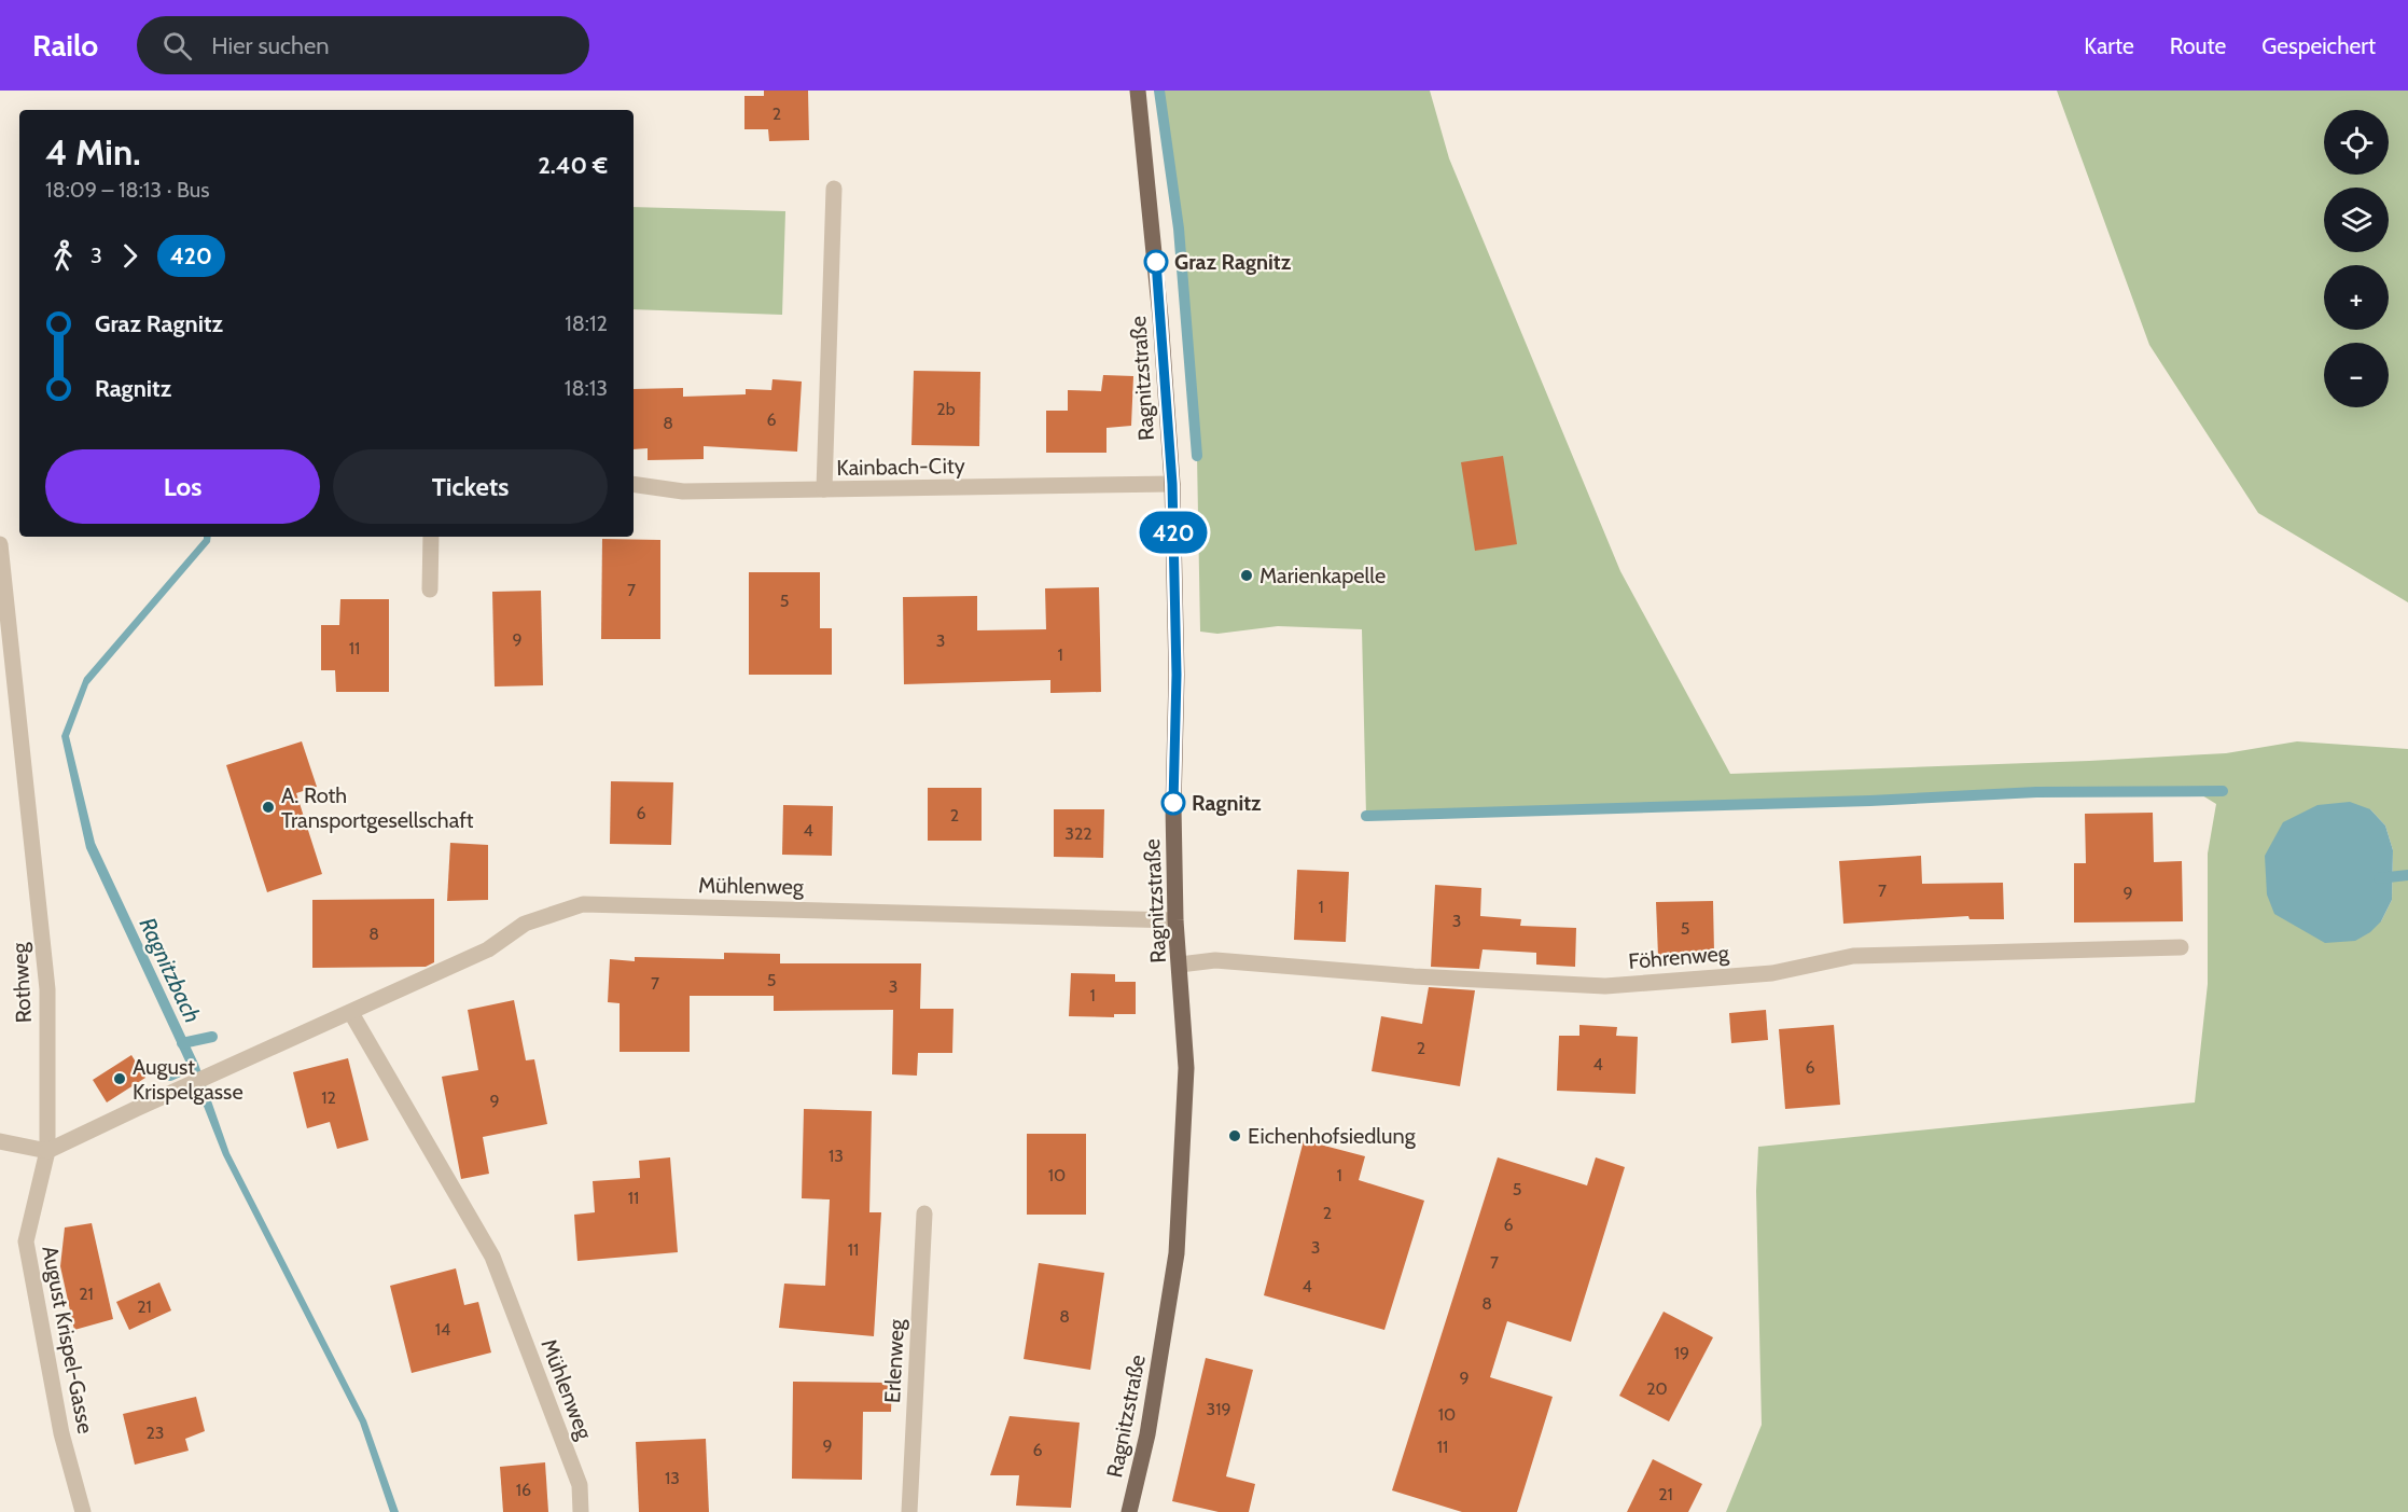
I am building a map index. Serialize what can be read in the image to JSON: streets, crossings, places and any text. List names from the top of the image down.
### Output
{
  "streets": {
    "main road": ["Ragnitzstraße"],
    "street": [
      "Kainbach-City",
      "Mühlenweg",
      "Föhrenweg",
      "Rothweg",
      "August Krispel-Gasse",
      "Erlenweg"
    ]
  },
  "crossings": [
    ["Ragnitzstraße", "Kainbach-City"],
    ["Ragnitzstraße", "Mühlenweg"],
    ["Ragnitzstraße", "Föhrenweg"],
    ["Mühlenweg", "Rothweg"],
    ["Mühlenweg", "August Krispel-Gasse"],
    ["Rothweg", "August Krispel-Gasse"]
  ],
  "water": ["Ragnitzbach"],
  "places": [
    "Graz Ragnitz",
    "Marienkapelle",
    "Ragnitz",
    "A. Roth Transportgesellschaft",
    "August Krispelgasse",
    "Eichenhofsiedlung"
  ],
  "lines": ["bus line 420"],
  "house_numbers": [
    "2",
    "2b",
    "6",
    "8",
    "7",
    "5",
    "9",
    "3",
    "11",
    "1",
    "6",
    "2",
    "4",
    "322",
    "7",
    "9",
    "1",
    "3",
    "5",
    "8",
    "5",
    "7",
    "3",
    "1",
    "2",
    "4",
    "6",
    "12",
    "9",
    "13",
    "10",
    "1",
    "5",
    "11",
    "2",
    "6",
    "3",
    "11",
    "7",
    "4",
    "21",
    "8",
    "21",
    "8",
    "14",
    "19",
    "9",
    "20",
    "319",
    "10",
    "23",
    "9",
    "11",
    "6",
    "13",
    "16",
    "21"
  ],
  "page": {
    "header": "Railo",
    "search": "Hier suchen",
    "nav": ["Karte", "Route", "Gespeichert"],
    "on_map": "420",
    "map_buttons": ["+", "−"],
    "heading": ["4 Min.", "18:09 – 18:13 · Bus", "2.40 €"],
    "legs": ["3", "420"],
    "list": [
      {
        "name": "Graz Ragnitz",
        "value": "18:12"
      },
      {
        "name": "Ragnitz",
        "value": "18:13"
      }
    ],
    "buttons": ["Los", "Tickets"]
  }
}
